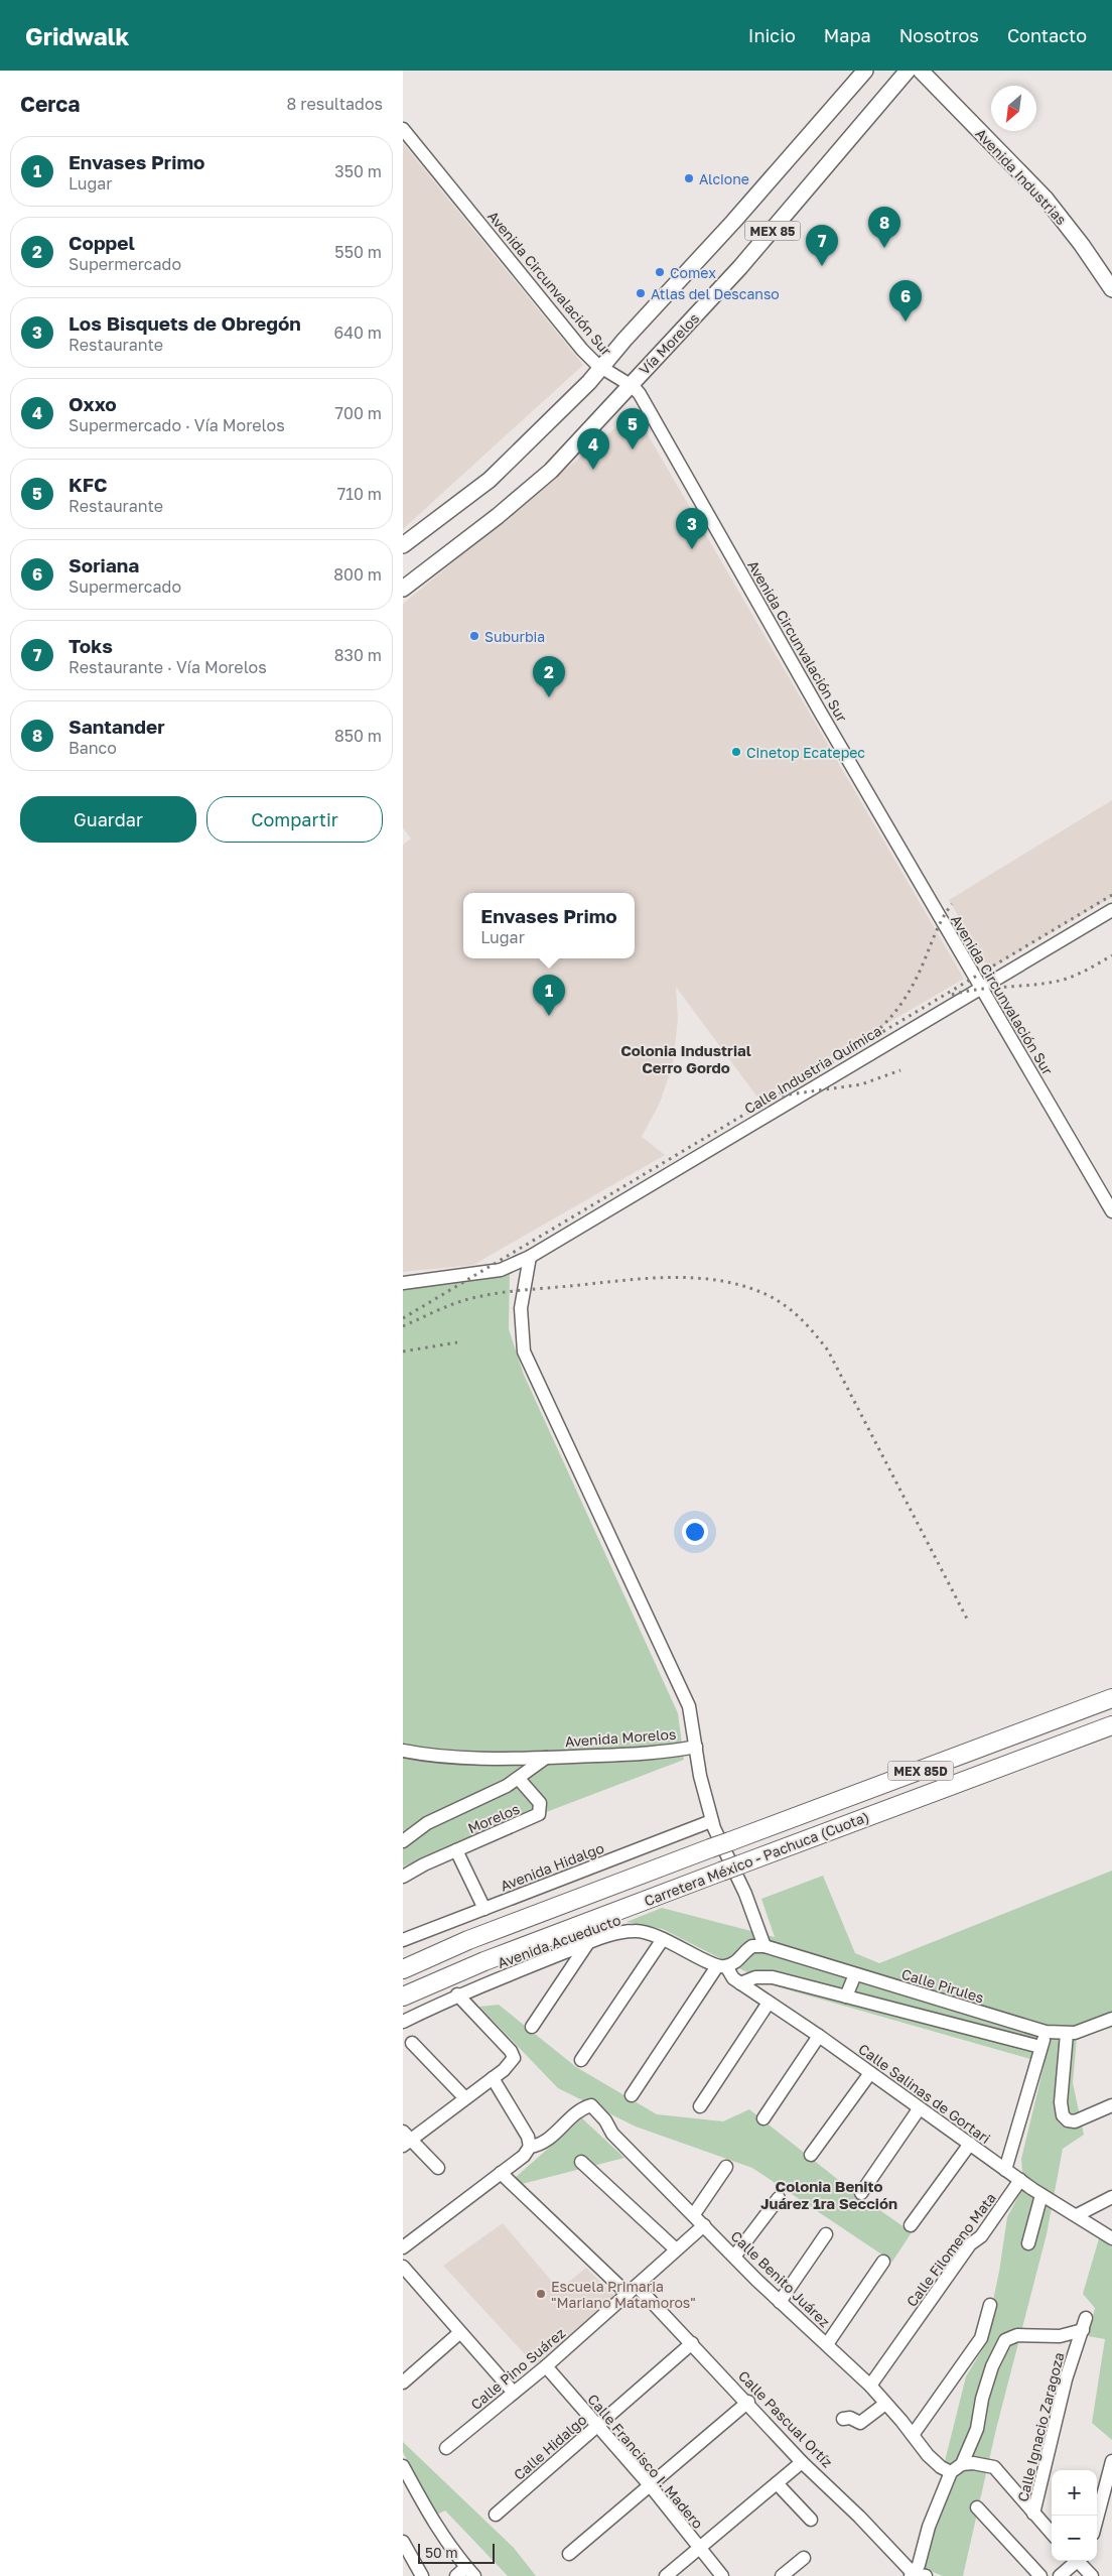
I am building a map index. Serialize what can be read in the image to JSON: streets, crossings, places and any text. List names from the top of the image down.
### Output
{
  "streets": {
    "highway": ["MEX 85D", "Carretera México - Pachuca (Cuota)"],
    "main road": ["Avenida Industrias", "MEX 85", "Vía Morelos"],
    "street": [
      "Avenida Circunvalación Sur",
      "Calle Industria Química",
      "Avenida Morelos",
      "Morelos",
      "Avenida Hidalgo",
      "Avenida Acueducto",
      "Calle Pirules",
      "Calle Salinas de Gortari",
      "Calle Filomeno Mata",
      "Calle Benito Juárez",
      "Calle Pino Suárez",
      "Calle Pascual Ortíz",
      "Calle Ignacio Zaragoza",
      "Calle Hidalgo",
      "Calle Francisco I. Madero"
    ]
  },
  "crossings": [
    ["MEX 85", "Avenida Circunvalación Sur"],
    ["Avenida Circunvalación Sur", "Vía Morelos"],
    ["Avenida Circunvalación Sur", "Calle Industria Química"],
    ["Avenida Acueducto", "Calle Salinas de Gortari"],
    ["Calle Salinas de Gortari", "Calle Filomeno Mata"],
    ["Calle Filomeno Mata", "Calle Benito Juárez"],
    ["Calle Benito Juárez", "Calle Pino Suárez"],
    ["Calle Pino Suárez", "Calle Pascual Ortíz"],
    ["Calle Pino Suárez", "Calle Francisco I. Madero"],
    ["Calle Pascual Ortíz", "Calle Hidalgo"],
    ["Calle Hidalgo", "Calle Francisco I. Madero"]
  ],
  "districts": ["Colonia Industrial Cerro Gordo", "Colonia Benito Juárez 1ra Sección"],
  "places": [
    "Alcione",
    "Comex",
    "Atlas del Descanso",
    "Suburbia",
    "Cinetop Ecatepec",
    "Escuela Primaria \"Mariano Matamoros\""
  ],
  "scale_bar": "50 m",
  "north": "bottom left",
  "page": {
    "header": "Gridwalk",
    "nav": [
      "Inicio",
      "Mapa",
      "Nosotros",
      "Contacto"
    ],
    "heading": ["Cerca", "8 resultados"],
    "list": [
      {
        "mark": "1",
        "name": "Envases Primo",
        "note": "Lugar",
        "value": "350 m"
      },
      {
        "mark": "2",
        "name": "Coppel",
        "note": "Supermercado",
        "value": "550 m"
      },
      {
        "mark": "3",
        "name": "Los Bisquets de Obregón",
        "note": "Restaurante",
        "value": "640 m"
      },
      {
        "mark": "4",
        "name": "Oxxo",
        "note": "Supermercado · Vía Morelos",
        "value": "700 m"
      },
      {
        "mark": "5",
        "name": "KFC",
        "note": "Restaurante",
        "value": "710 m"
      },
      {
        "mark": "6",
        "name": "Soriana",
        "note": "Supermercado",
        "value": "800 m"
      },
      {
        "mark": "7",
        "name": "Toks",
        "note": "Restaurante · Vía Morelos",
        "value": "830 m"
      },
      {
        "mark": "8",
        "name": "Santander",
        "note": "Banco",
        "value": "850 m"
      }
    ],
    "pins": [
      "8",
      "7",
      "6",
      "5",
      "4",
      "3",
      "2",
      "1"
    ],
    "buttons": ["Guardar", "Compartir"],
    "popup": ["Envases Primo", "Lugar"],
    "map_buttons": ["+", "−"],
    "scale": "50 m"
  }
}
